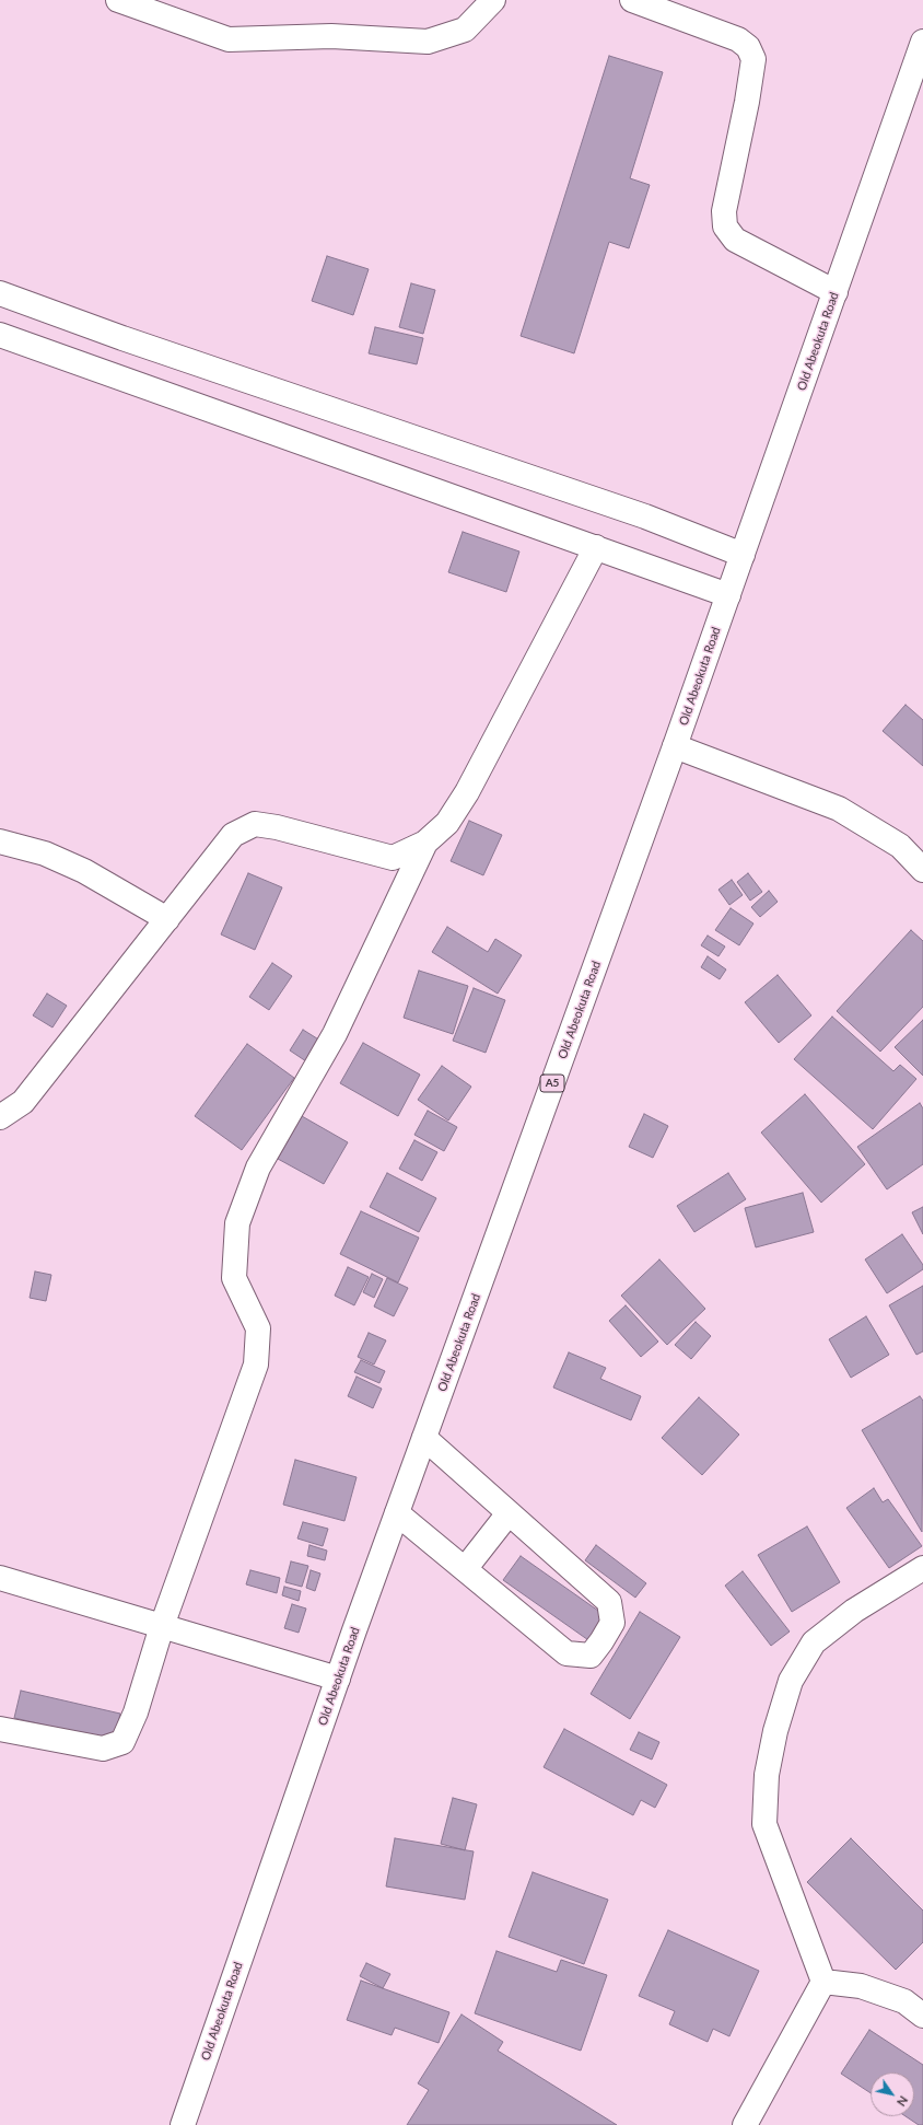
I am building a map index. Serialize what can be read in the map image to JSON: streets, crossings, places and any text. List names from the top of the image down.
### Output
{
  "streets": {
    "main road": ["Old Abeokuta Road", "A5"]
  },
  "north": "bottom right"
}
